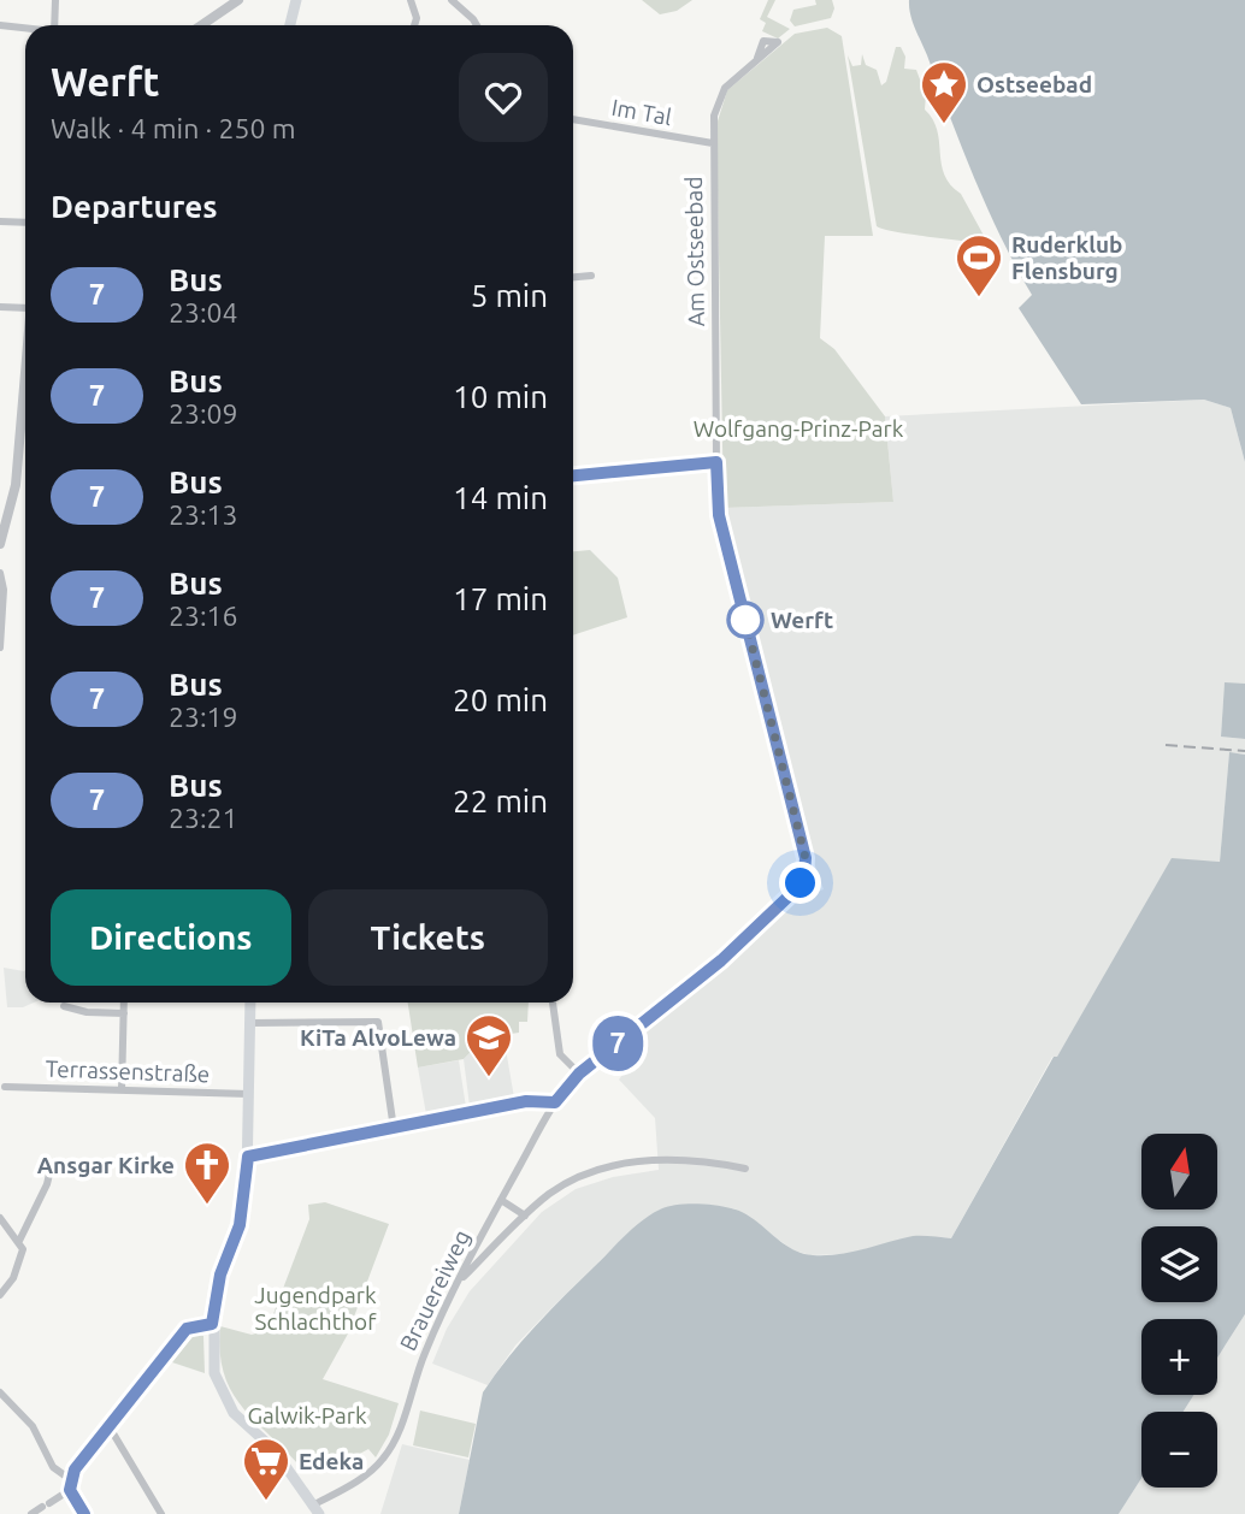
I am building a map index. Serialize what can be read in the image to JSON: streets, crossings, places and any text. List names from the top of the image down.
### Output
{
  "streets": {
    "street": [
      "Im Tal",
      "Am Ostseebad",
      "Terrassenstraße",
      "Brauereiweg"
    ]
  },
  "crossings": [
    ["Im Tal", "Am Ostseebad"],
    ["Am Ostseebad", "Brauereiweg"]
  ],
  "parks": ["Wolfgang-Prinz-Park", "Jugendpark Schlachthof", "Galwik-Park"],
  "places": {
    "place": ["Ostseebad"],
    "sports": ["Ruderklub Flensburg"],
    "other": ["Werft"],
    "school or university": ["KiTa AlvoLewa"],
    "church": ["Ansgar Kirke"],
    "supermarket": ["Edeka"]
  },
  "lines": ["bus line 7"],
  "north": "top",
  "page": {
    "on_map": "7",
    "heading": [
      ["Werft", "Walk · 4 min · 250 m"],
      "Departures"
    ],
    "list": [
      {
        "mark": "7",
        "name": "Bus",
        "note": "23:04",
        "value": "5 min"
      },
      {
        "mark": "7",
        "name": "Bus",
        "note": "23:09",
        "value": "10 min"
      },
      {
        "mark": "7",
        "name": "Bus",
        "note": "23:13",
        "value": "14 min"
      },
      {
        "mark": "7",
        "name": "Bus",
        "note": "23:16",
        "value": "17 min"
      },
      {
        "mark": "7",
        "name": "Bus",
        "note": "23:19",
        "value": "20 min"
      },
      {
        "mark": "7",
        "name": "Bus",
        "note": "23:21",
        "value": "22 min"
      }
    ],
    "buttons": ["Directions", "Tickets"],
    "map_buttons": ["+", "−"]
  }
}
